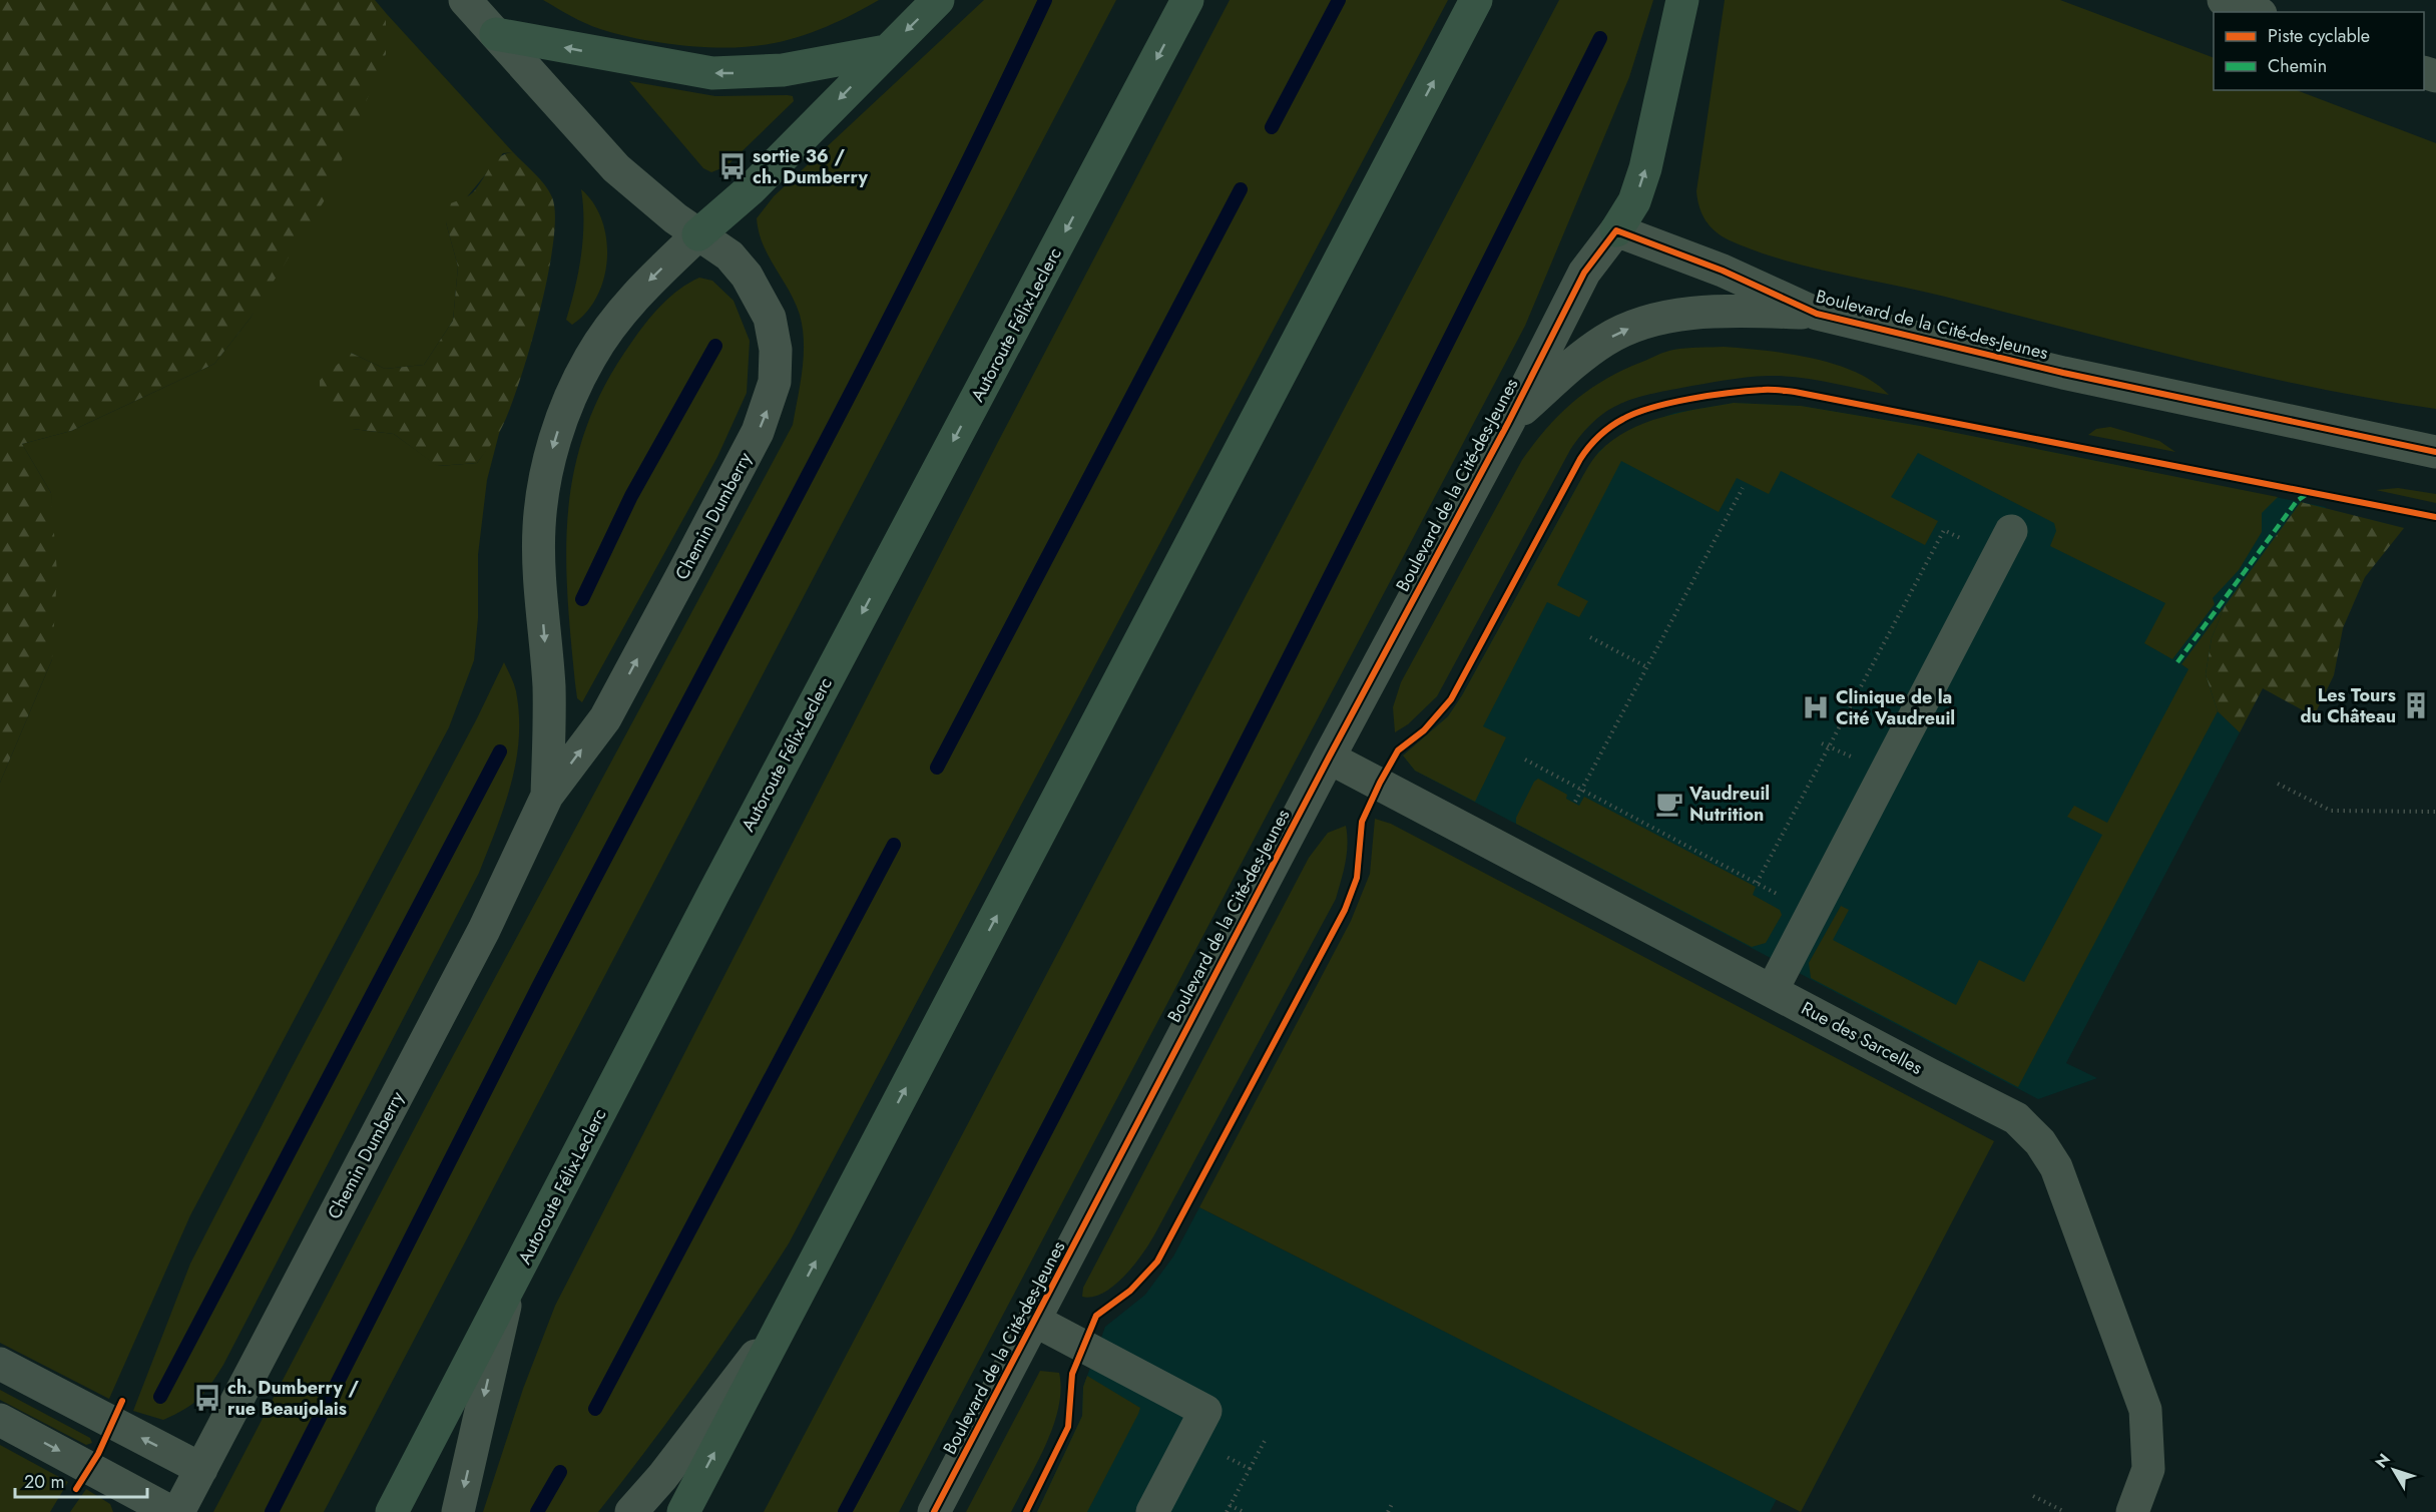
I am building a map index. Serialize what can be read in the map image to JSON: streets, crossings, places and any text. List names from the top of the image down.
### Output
{
  "streets": {
    "highway": ["Autoroute Félix-Leclerc"],
    "street": ["Boulevard de la Cité-des-Jeunes", "Chemin Dumberry", "Rue des Sarcelles"]
  },
  "crossings": [
    ["Boulevard de la Cité-des-Jeunes", "Rue des Sarcelles"]
  ],
  "places": {
    "bus stop": ["sortie 36 / ch. Dumberry", "ch. Dumberry / rue Beaujolais"],
    "building": ["Les Tours du Château"],
    "hospital": ["Clinique de la Cité Vaudreuil"],
    "cafe": ["Vaudreuil Nutrition"]
  },
  "legend": ["Piste cyclable", "Chemin"],
  "scale_bar": "20 m",
  "north": "top left"
}
